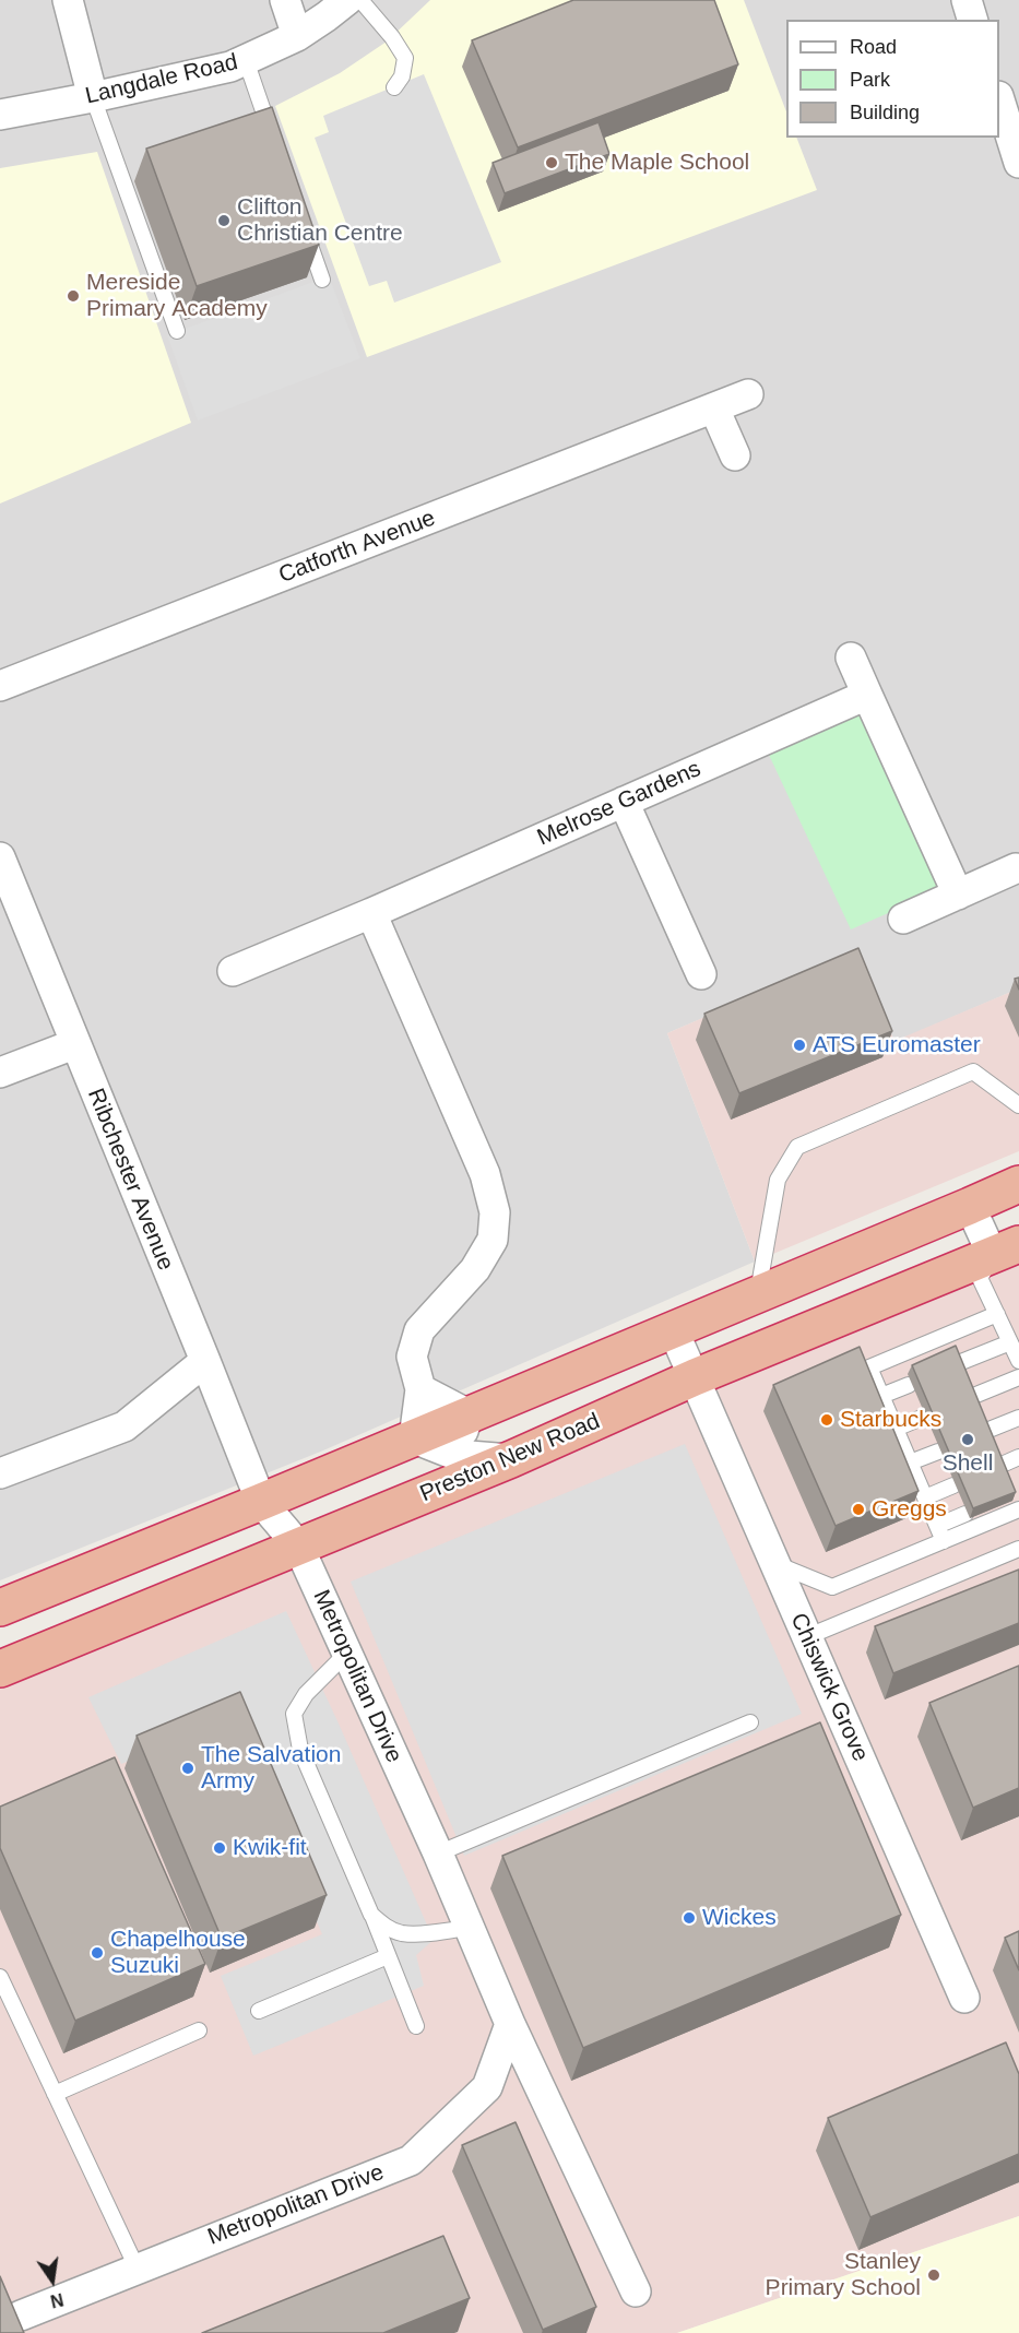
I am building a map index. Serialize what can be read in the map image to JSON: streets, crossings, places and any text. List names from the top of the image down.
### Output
{
  "streets": {
    "highway": ["Preston New Road"],
    "street": [
      "Langdale Road",
      "Catforth Avenue",
      "Melrose Gardens",
      "Ribchester Avenue",
      "Metropolitan Drive",
      "Chiswick Grove"
    ]
  },
  "crossings": [
    ["Ribchester Avenue", "Metropolitan Drive"],
    ["Preston New Road", "Metropolitan Drive"],
    ["Preston New Road", "Chiswick Grove"]
  ],
  "places": [
    "The Maple School",
    "Clifton Christian Centre",
    "Mereside Primary Academy",
    "ATS Euromaster",
    "Starbucks",
    "Shell",
    "Greggs",
    "The Salvation Army",
    "Kwik-fit",
    "Wickes",
    "Chapelhouse Suzuki",
    "Stanley Primary School"
  ],
  "legend": ["Road", "Park", "Building"],
  "north": "bottom"
}
